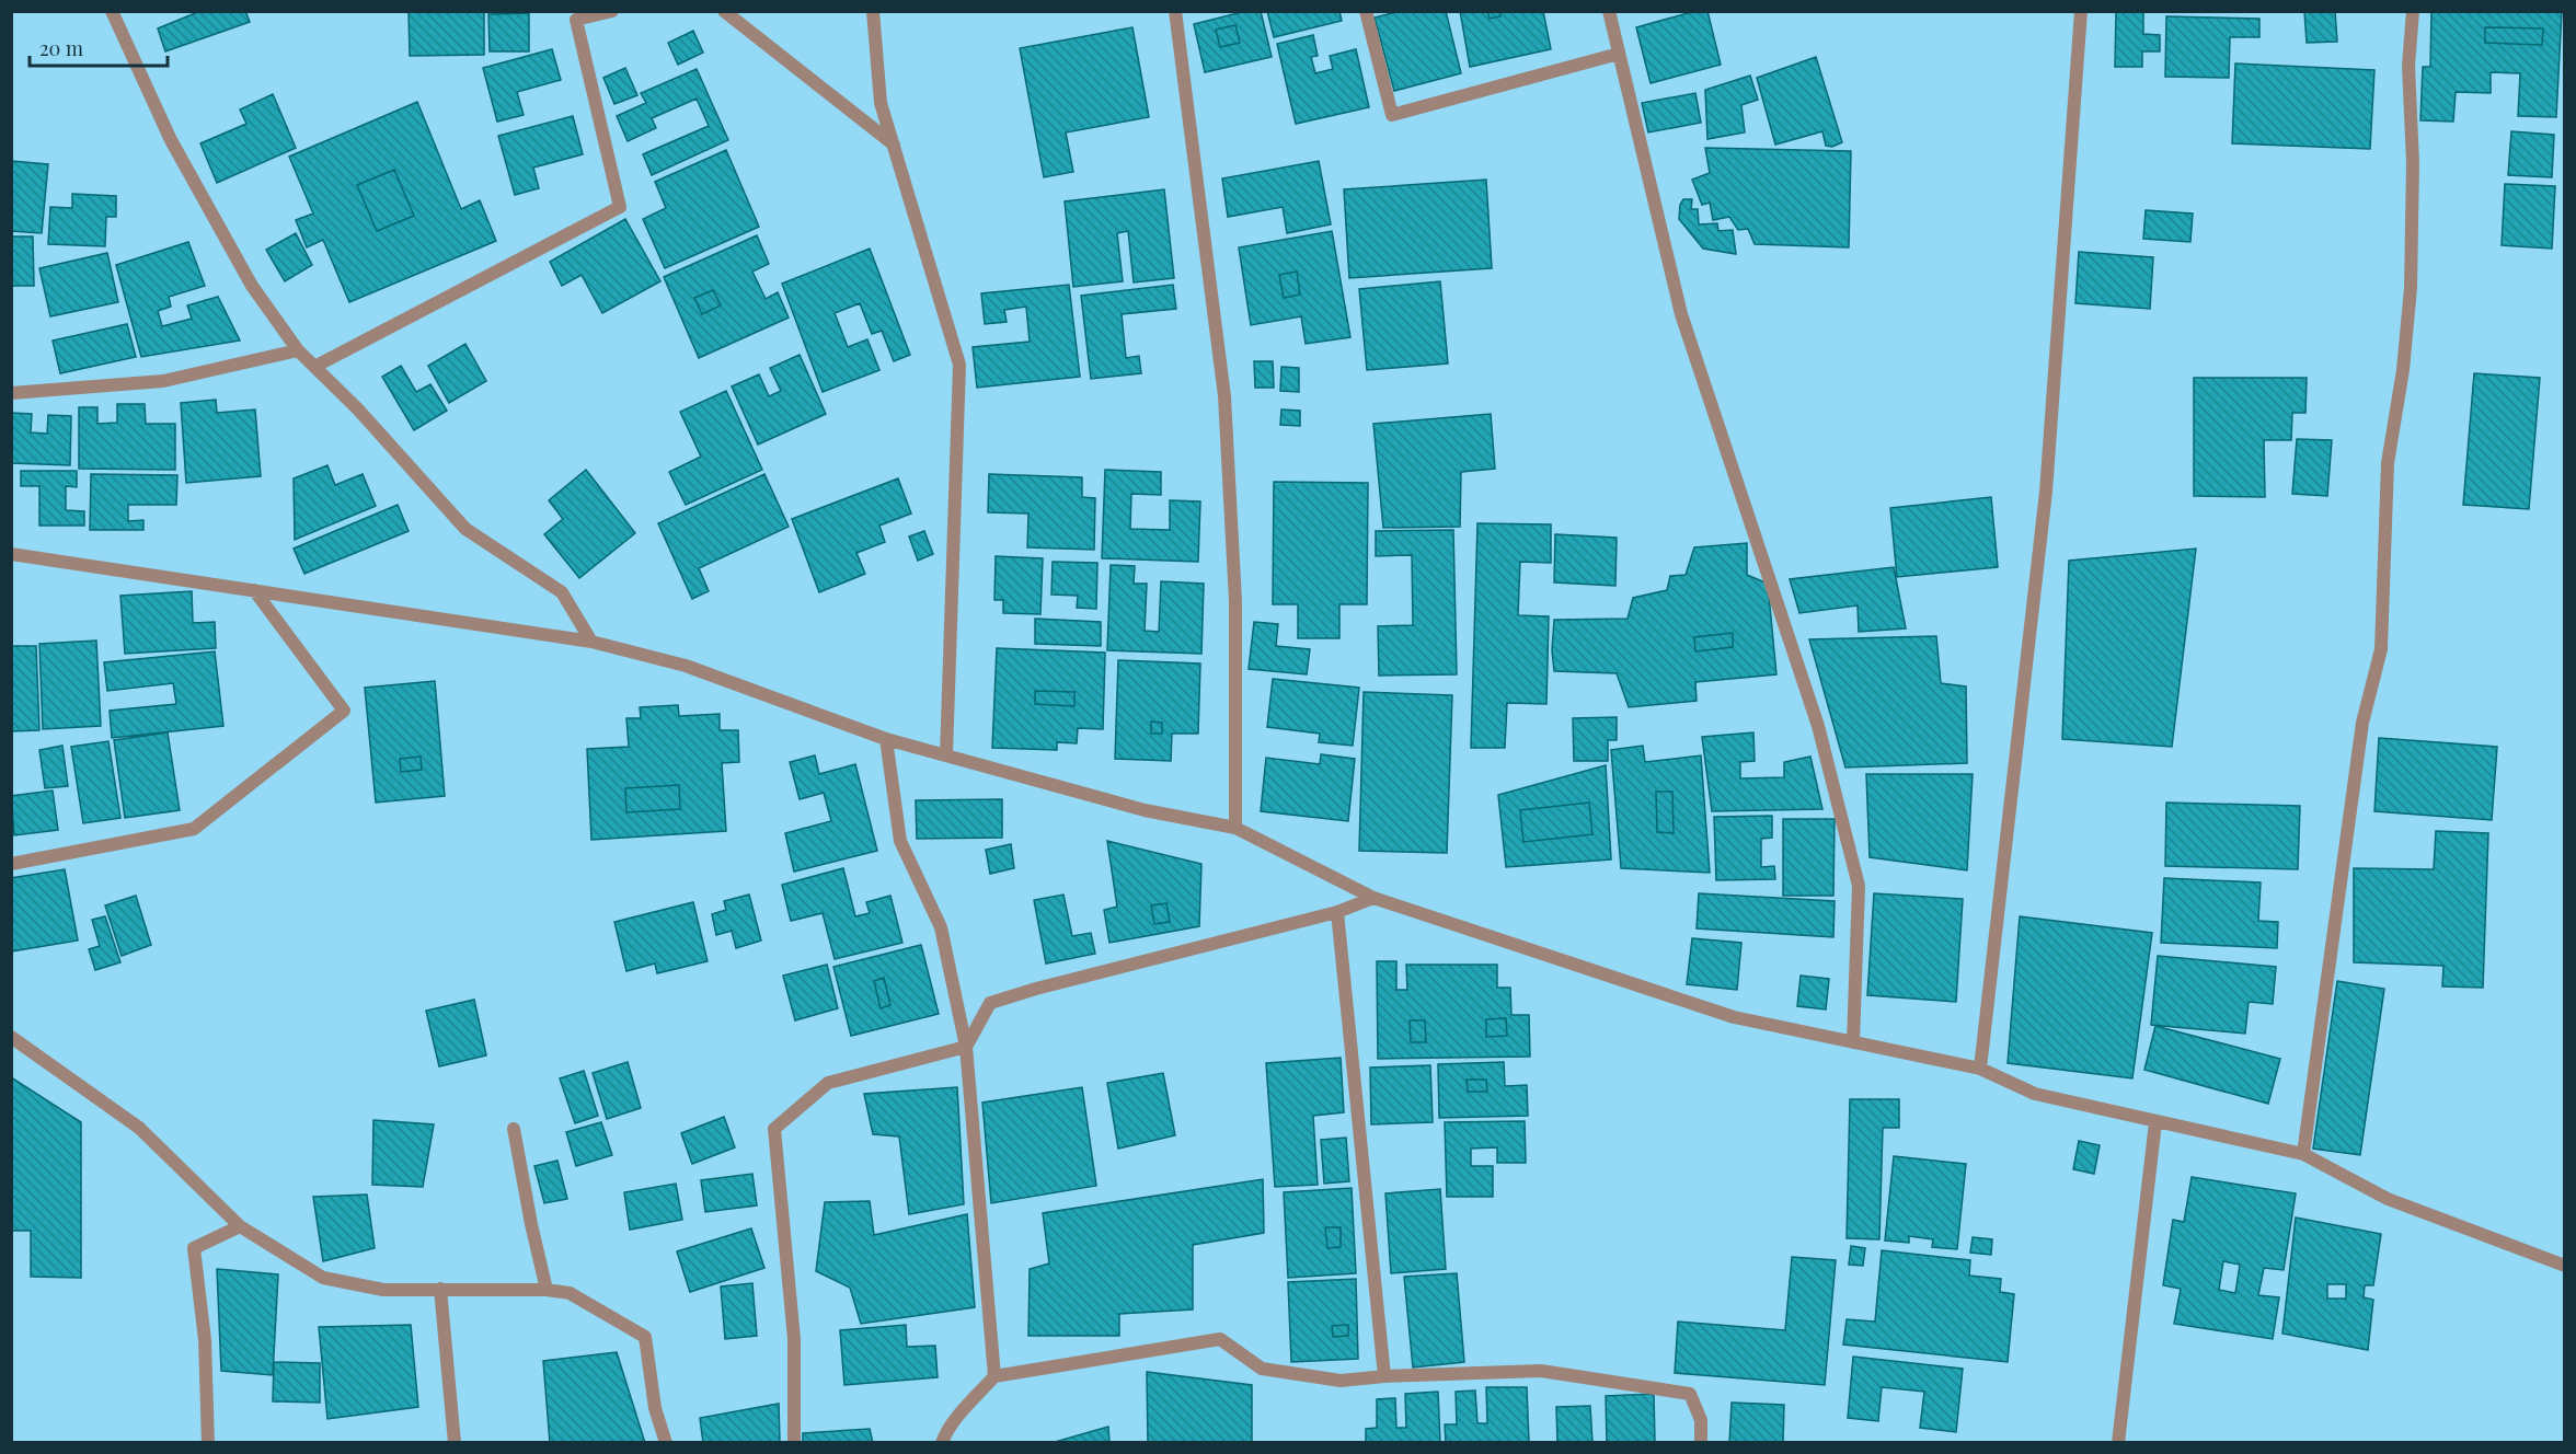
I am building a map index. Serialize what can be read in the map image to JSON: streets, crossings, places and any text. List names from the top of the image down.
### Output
{
  "scale_bar": "20 m"
}
